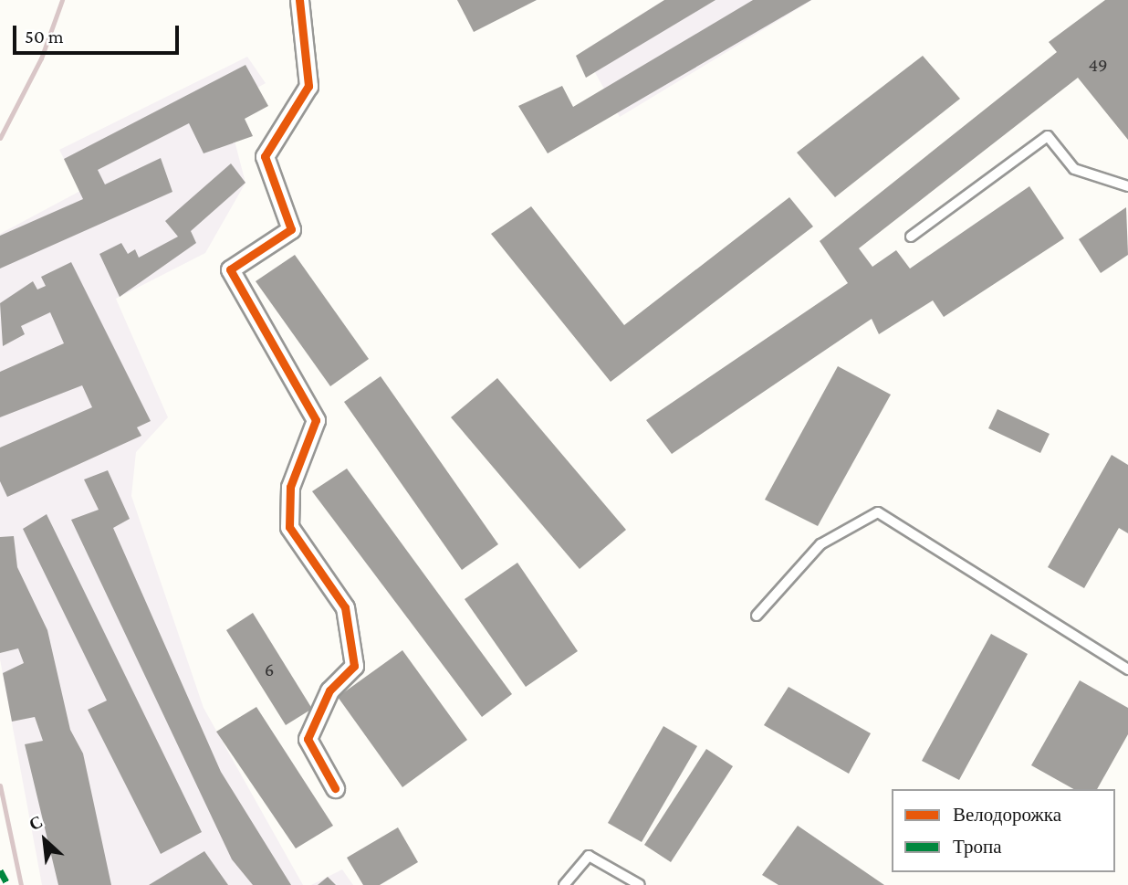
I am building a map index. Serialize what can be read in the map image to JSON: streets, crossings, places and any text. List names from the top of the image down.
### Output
{
  "house_numbers": ["49", "6"],
  "legend": ["Велодорожка", "Тропа"],
  "scale_bar": "50 m",
  "north": "top left"
}
